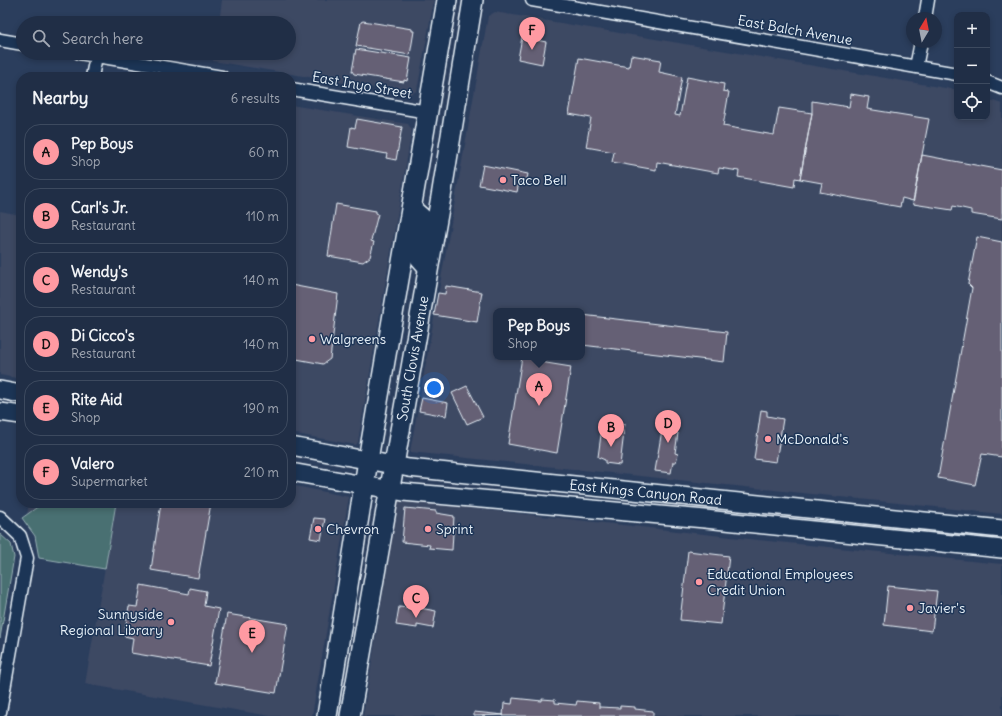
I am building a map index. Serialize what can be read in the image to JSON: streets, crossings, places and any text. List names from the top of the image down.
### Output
{
  "streets": {
    "main road": ["South Clovis Avenue", "East Kings Canyon Road"],
    "street": ["East Balch Avenue", "East Inyo Street"]
  },
  "crossings": [
    ["East Inyo Street", "South Clovis Avenue"],
    ["South Clovis Avenue", "East Kings Canyon Road"]
  ],
  "places": [
    "Taco Bell",
    "Walgreens",
    "McDonald's",
    "Chevron",
    "Sprint",
    "Educational Employees Credit Union",
    "Javier's",
    "Sunnyside Regional Library"
  ],
  "north": "top",
  "page": {
    "map_buttons": ["+", "−"],
    "search": "Search here",
    "pins": [
      "F",
      "A",
      "D",
      "B",
      "C",
      "E"
    ],
    "heading": ["Nearby", "6 results"],
    "list": [
      {
        "mark": "A",
        "name": "Pep Boys",
        "note": "Shop",
        "value": "60 m"
      },
      {
        "mark": "B",
        "name": "Carl's Jr.",
        "note": "Restaurant",
        "value": "110 m"
      },
      {
        "mark": "C",
        "name": "Wendy's",
        "note": "Restaurant",
        "value": "140 m"
      },
      {
        "mark": "D",
        "name": "Di Cicco's",
        "note": "Restaurant",
        "value": "140 m"
      },
      {
        "mark": "E",
        "name": "Rite Aid",
        "note": "Shop",
        "value": "190 m"
      },
      {
        "mark": "F",
        "name": "Valero",
        "note": "Supermarket",
        "value": "210 m"
      }
    ],
    "popup": ["Pep Boys", "Shop"]
  }
}
